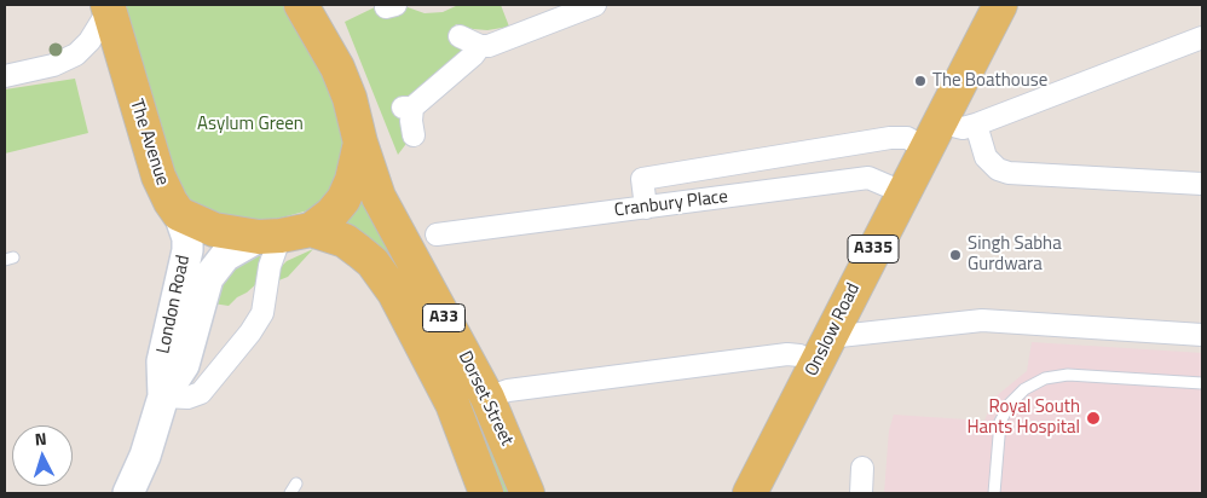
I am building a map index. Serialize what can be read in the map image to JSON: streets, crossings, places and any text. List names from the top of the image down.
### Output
{
  "streets": {
    "main road": [
      "The Avenue",
      "A335",
      "A33",
      "Onslow Road",
      "Dorset Street"
    ],
    "street": ["Cranbury Place", "London Road"]
  },
  "crossings": [
    ["The Avenue", "London Road"],
    ["The Avenue", "A33"],
    ["Cranbury Place", "Onslow Road"],
    ["London Road", "A33"],
    ["London Road", "Dorset Street"],
    ["A33", "Dorset Street"]
  ],
  "parks": ["Asylum Green"],
  "places": ["The Boathouse", "Singh Sabha Gurdwara", "Royal South Hants Hospital"],
  "north": "top"
}
